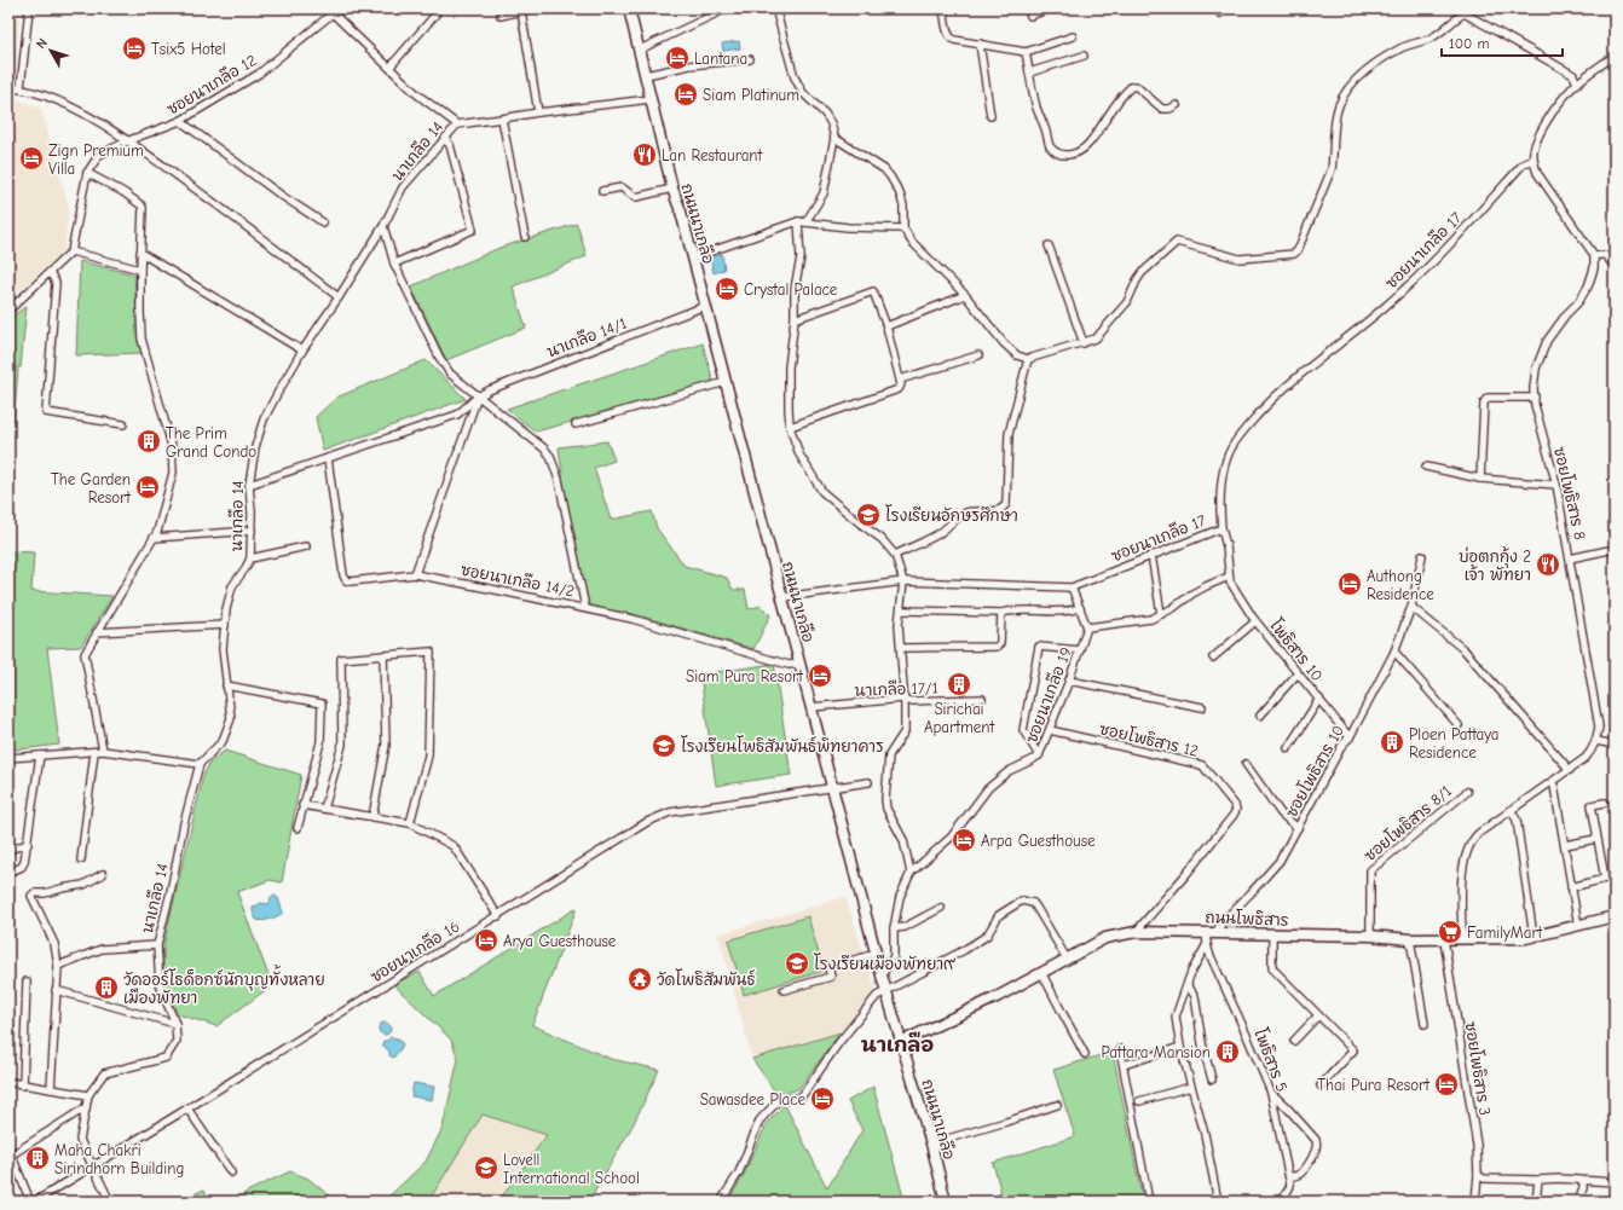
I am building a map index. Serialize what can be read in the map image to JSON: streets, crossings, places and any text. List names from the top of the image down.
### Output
{
  "streets": {
    "street": [
      "ซอยนาเกลือ 12",
      "นาเกลือ 14",
      "ถนนนาเกลือ",
      "ซอยนาเกลือ 17",
      "นาเกลือ 14/1",
      "ซอยโพธิสาร 8",
      "ซอยนาเกลือ 14/2",
      "โพธิสาร 10",
      "นาเกลือ 17/1",
      "ซอยนาเกลือ 19",
      "ซอยโพธิสาร 12",
      "ซอยโพธิสาร 10",
      "ซอยโพธิสาร 8/1",
      "ถนนโพธิสาร",
      "ซอยนาเกลือ 16",
      "โพธิสาร 5",
      "ซอยโพธิสาร 3"
    ]
  },
  "crossings": [
    ["นาเกลือ 14", "ถนนนาเกลือ"],
    ["นาเกลือ 14", "นาเกลือ 14/1"],
    ["นาเกลือ 14", "ซอยนาเกลือ 16"],
    ["ถนนนาเกลือ", "ซอยนาเกลือ 17"],
    ["ถนนนาเกลือ", "นาเกลือ 14/1"],
    ["ถนนนาเกลือ", "ซอยนาเกลือ 14/2"],
    ["ถนนนาเกลือ", "นาเกลือ 17/1"],
    ["ถนนนาเกลือ", "ซอยนาเกลือ 19"],
    ["ถนนนาเกลือ", "ถนนโพธิสาร"],
    ["ถนนนาเกลือ", "ซอยนาเกลือ 16"],
    ["นาเกลือ 14/1", "ซอยนาเกลือ 14/2"],
    ["โพธิสาร 10", "ซอยโพธิสาร 10"],
    ["ซอยนาเกลือ 19", "ซอยโพธิสาร 12"],
    ["ซอยโพธิสาร 12", "ถนนโพธิสาร"],
    ["ซอยโพธิสาร 10", "ถนนโพธิสาร"],
    ["ซอยโพธิสาร 10", "โพธิสาร 5"],
    ["ซอยโพธิสาร 8/1", "ถนนโพธิสาร"],
    ["ถนนโพธิสาร", "โพธิสาร 5"],
    ["ถนนโพธิสาร", "ซอยโพธิสาร 3"]
  ],
  "districts": ["นาเกลือ"],
  "places": {
    "hotel": [
      "Tsix5 Hotel",
      "Lantana",
      "Siam Platinum",
      "Zign Premium Villa",
      "Crystal Palace",
      "The Garden Resort",
      "Authong Residence",
      "Siam Pura Resort",
      "Arpa Guesthouse",
      "Arya Guesthouse",
      "Thai Pura Resort",
      "Sawasdee Place"
    ],
    "restaurant": ["Lan Restaurant", "บ่อตกกุ้ง 2 เจ้า พัทยา"],
    "building": [
      "The Prim Grand Condo",
      "Sirichai Apartment",
      "Ploen Pattaya Residence",
      "วัดออร์โธด็อกซ์นักบุญทั้งหลาย เมืองพัทยา",
      "Pattara Mansion",
      "Maha Chakri Sirindhorn Building"
    ],
    "school or university": [
      "โรงเรียนอักษรศึกษา",
      "โรงเรียนโพธิสัมพันธ์พิทยาคาร",
      "โรงเรียนเมืองพัทยา๙",
      "Lovell International School"
    ],
    "supermarket": ["FamilyMart"],
    "temple": ["วัดโพธิสัมพันธ์"]
  },
  "scale_bar": "100 m",
  "north": "top left"
}
